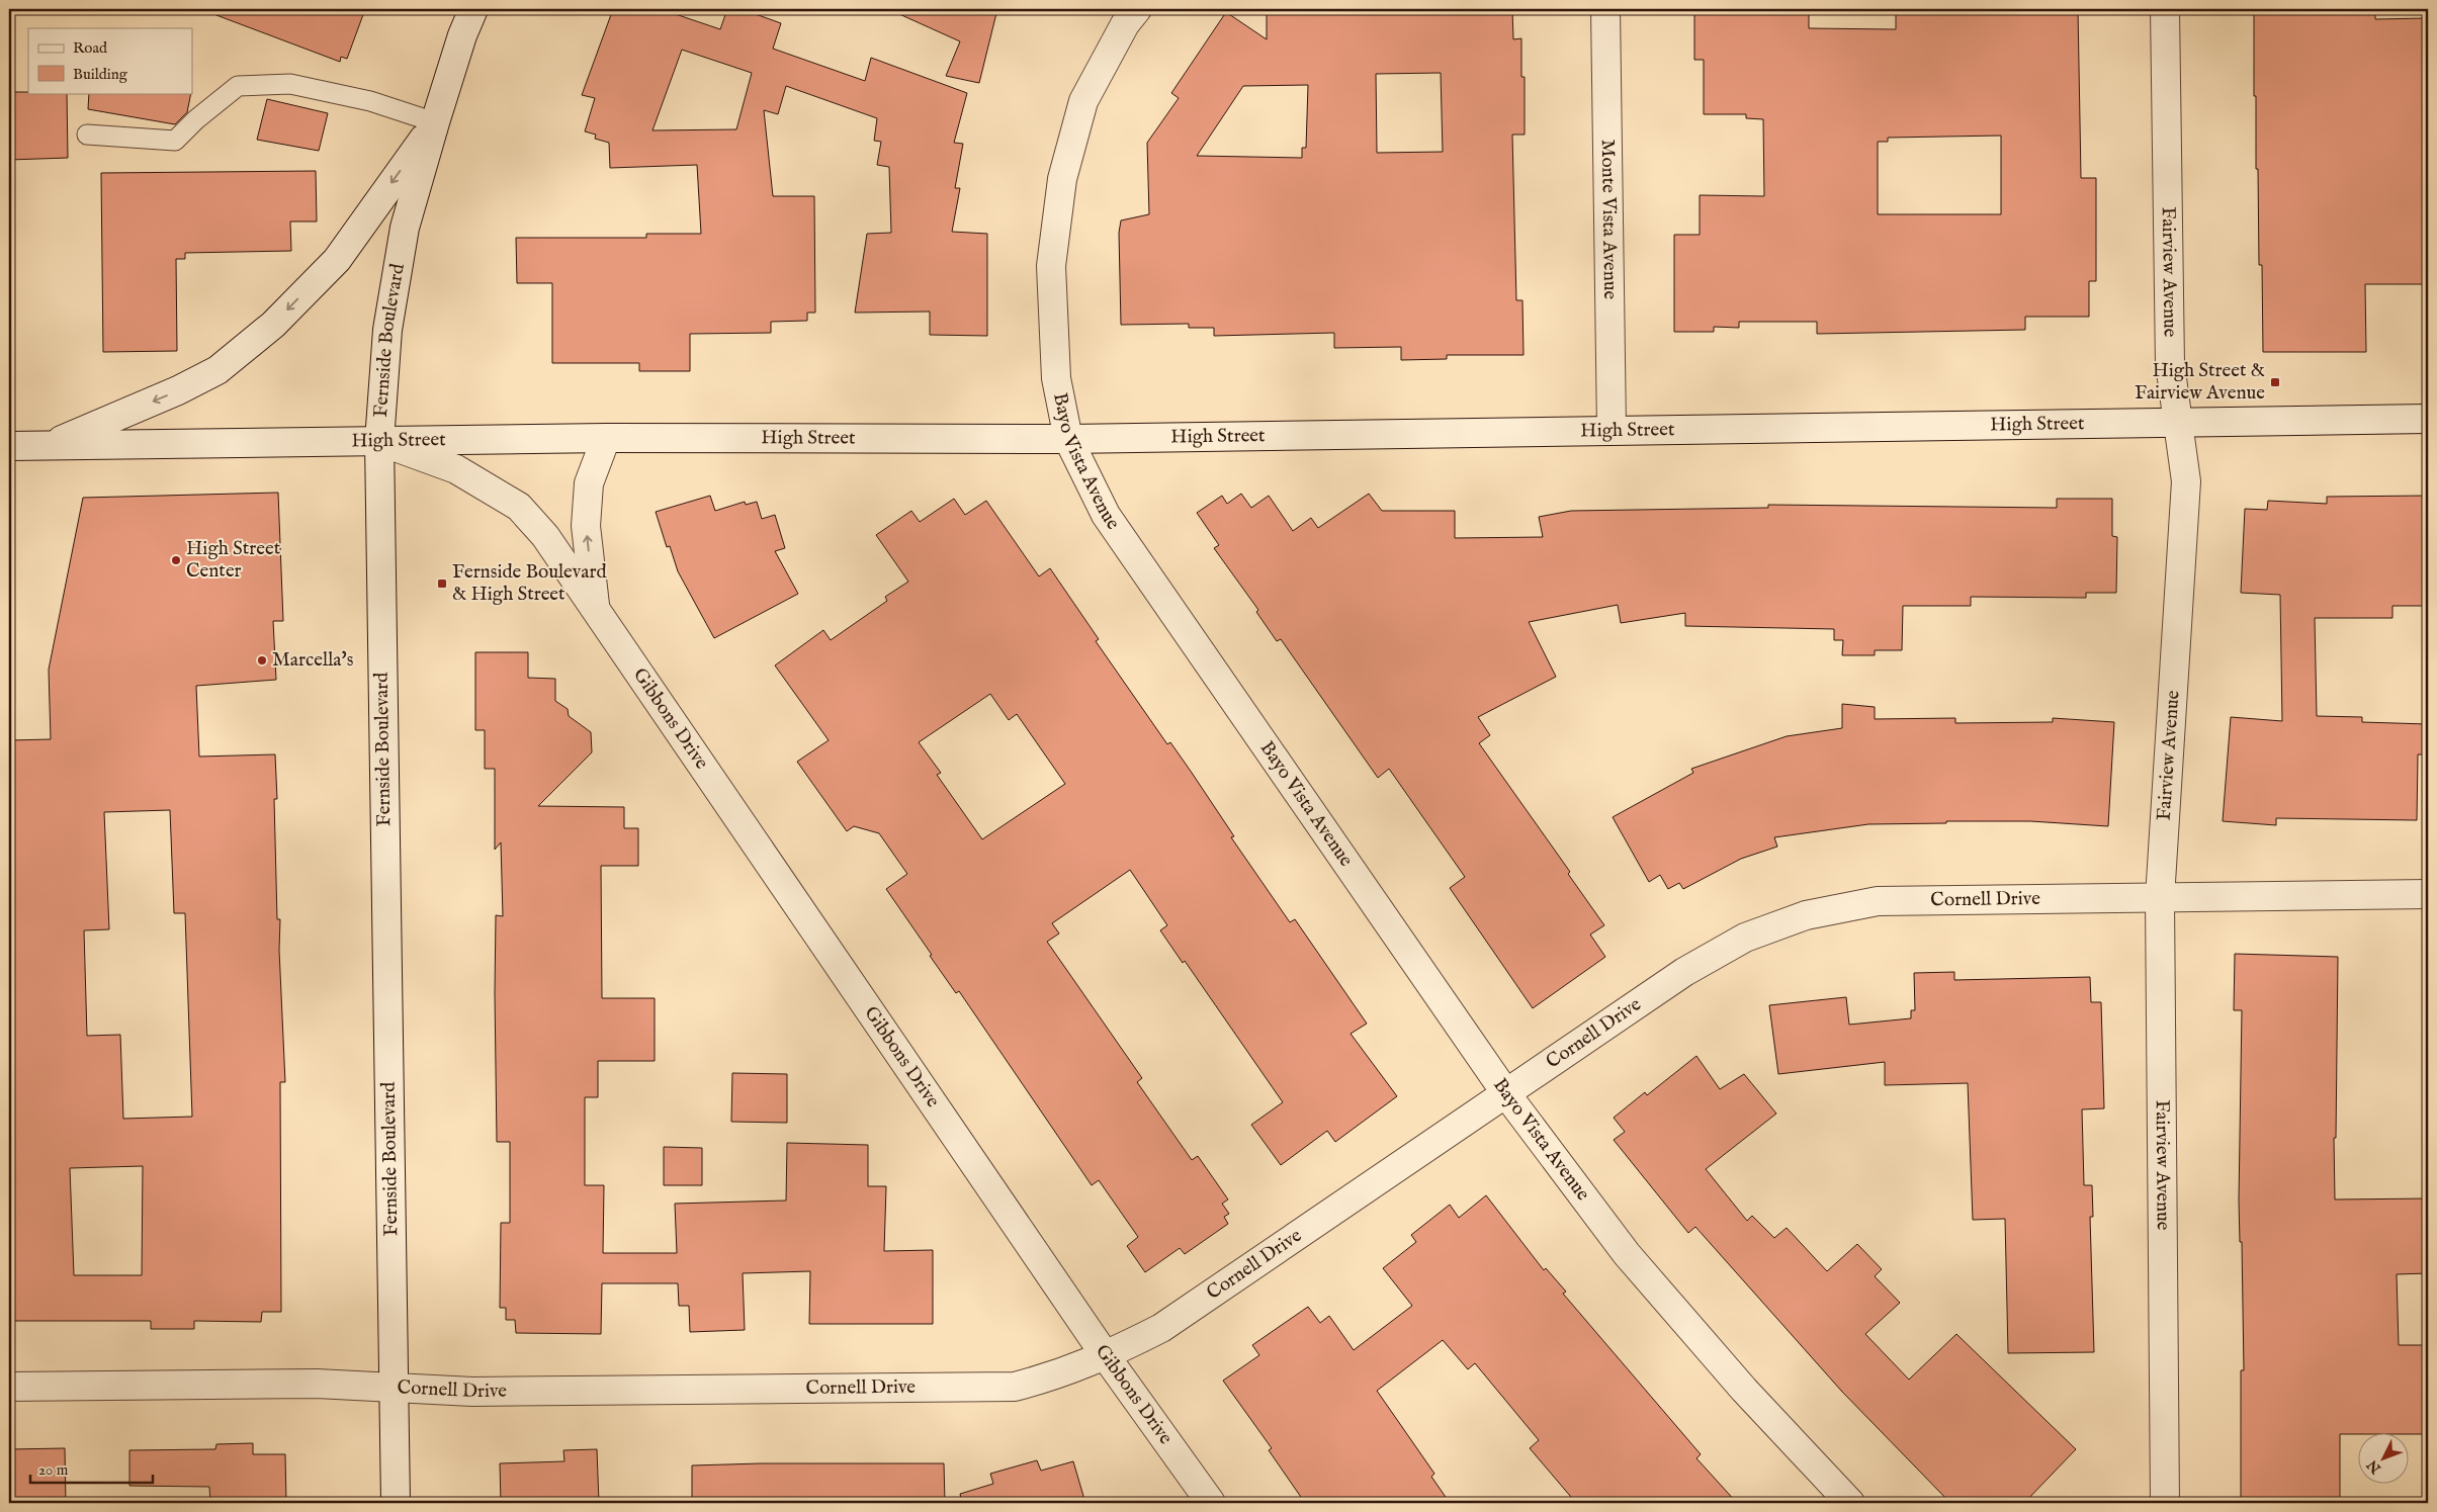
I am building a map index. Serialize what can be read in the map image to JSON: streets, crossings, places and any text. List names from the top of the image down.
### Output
{
  "streets": {
    "street": [
      "Monte Vista Avenue",
      "Fairview Avenue",
      "Fernside Boulevard",
      "High Street",
      "Bayo Vista Avenue",
      "Gibbons Drive",
      "Cornell Drive"
    ]
  },
  "crossings": [
    ["Monte Vista Avenue", "High Street"],
    ["Fairview Avenue", "High Street"],
    ["Fairview Avenue", "Cornell Drive"],
    ["Fernside Boulevard", "High Street"],
    ["Fernside Boulevard", "Gibbons Drive"],
    ["Fernside Boulevard", "Cornell Drive"],
    ["High Street", "Bayo Vista Avenue"],
    ["High Street", "Gibbons Drive"],
    ["Bayo Vista Avenue", "Cornell Drive"],
    ["Gibbons Drive", "Cornell Drive"]
  ],
  "places": {
    "transit": ["High Street & Fairview Avenue", "Fernside Boulevard & High Street"],
    "other": ["High Street Center", "Marcella's"]
  },
  "legend": ["Road", "Building"],
  "scale_bar": "20 m",
  "north": "bottom left"
}
